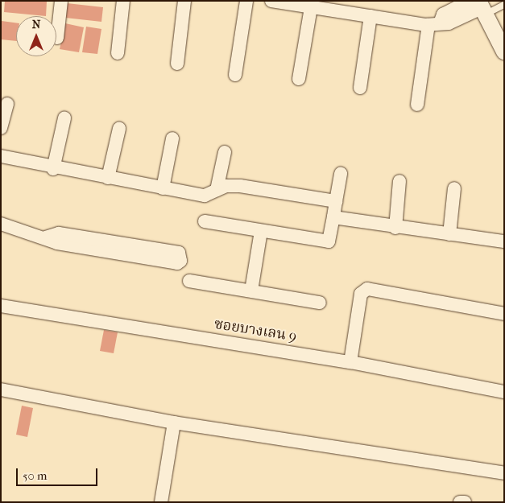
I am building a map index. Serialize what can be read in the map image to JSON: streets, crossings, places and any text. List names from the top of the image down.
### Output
{
  "streets": {
    "street": ["ซอยบางเลน 9"]
  },
  "scale_bar": "50 m",
  "north": "top"
}
